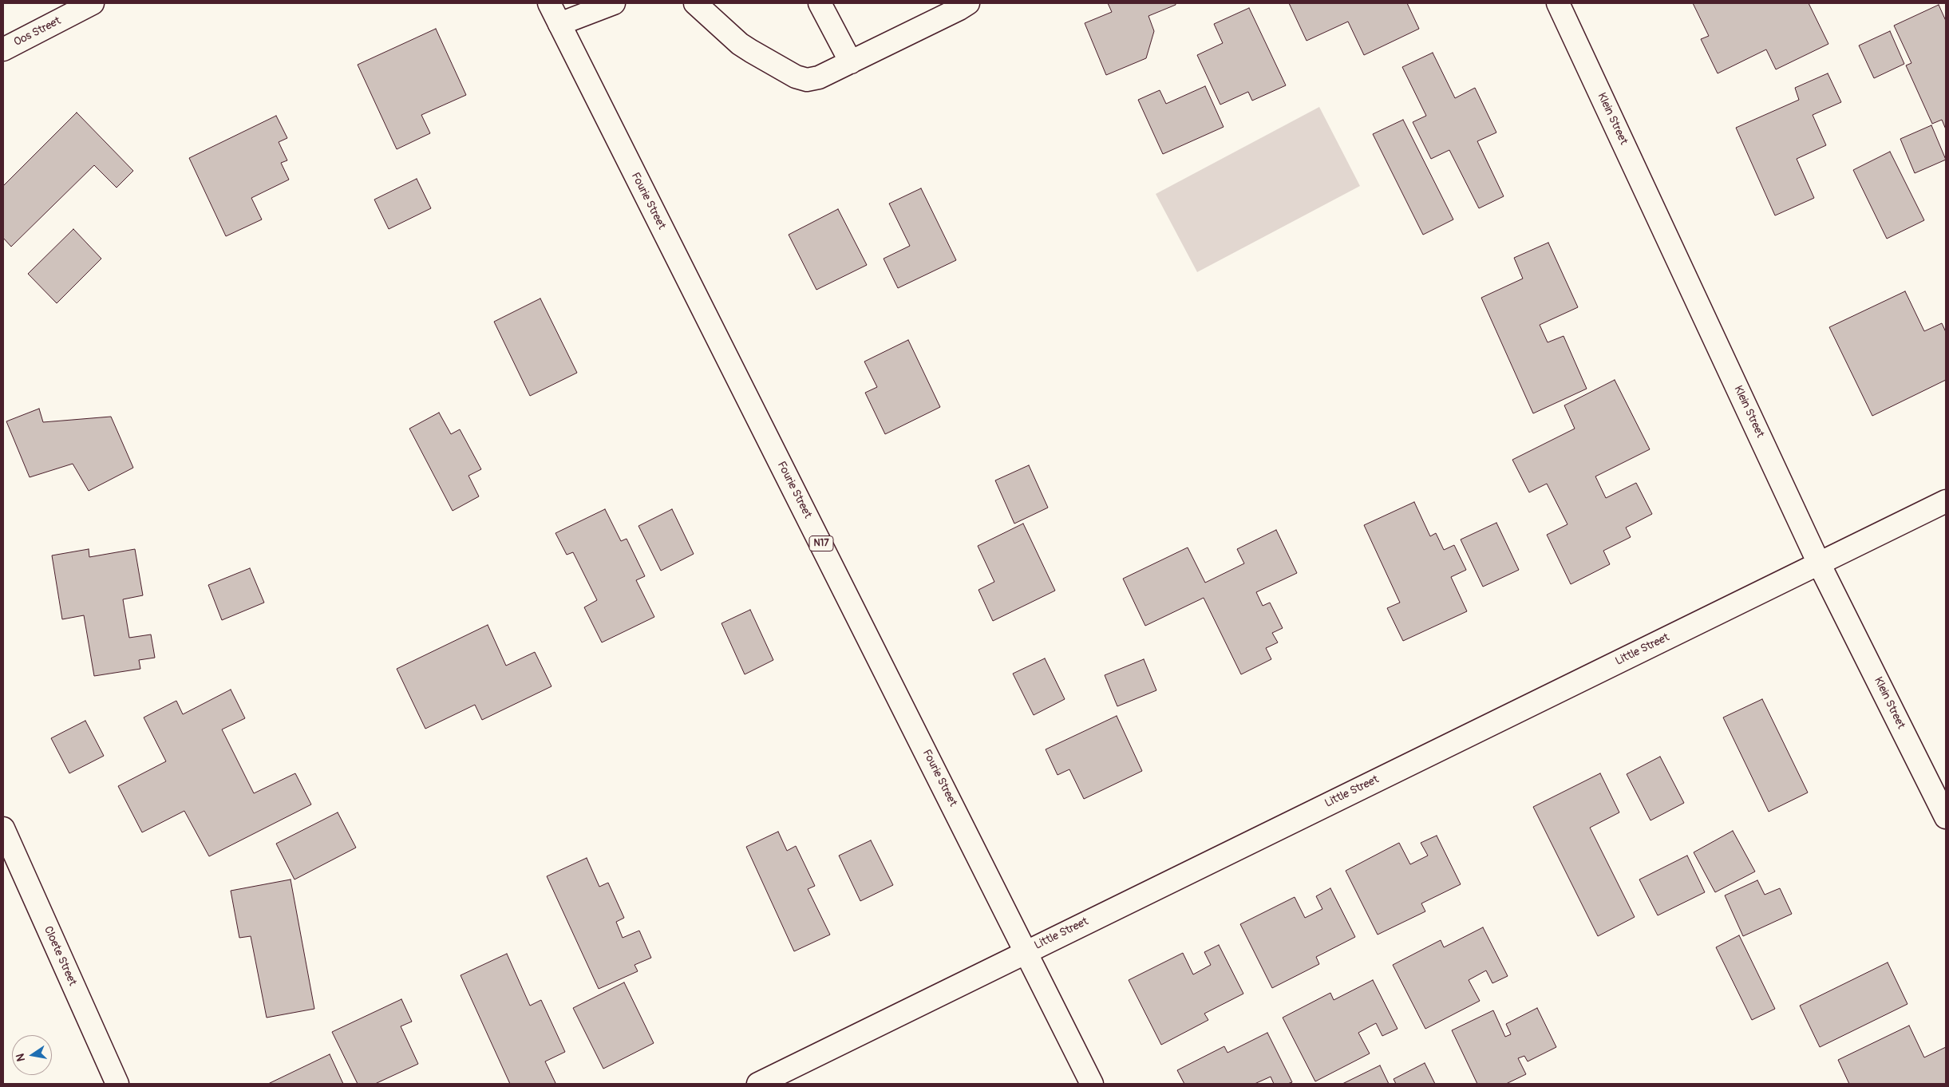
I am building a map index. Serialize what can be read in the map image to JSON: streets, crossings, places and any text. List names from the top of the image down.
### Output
{
  "streets": {
    "main road": [
      "Oos Street",
      "Klein Street",
      "Fourie Street",
      "N17",
      "Little Street",
      "Cloete Street"
    ]
  },
  "crossings": [
    ["Klein Street", "Little Street"],
    ["Fourie Street", "Little Street"]
  ],
  "north": "left"
}
